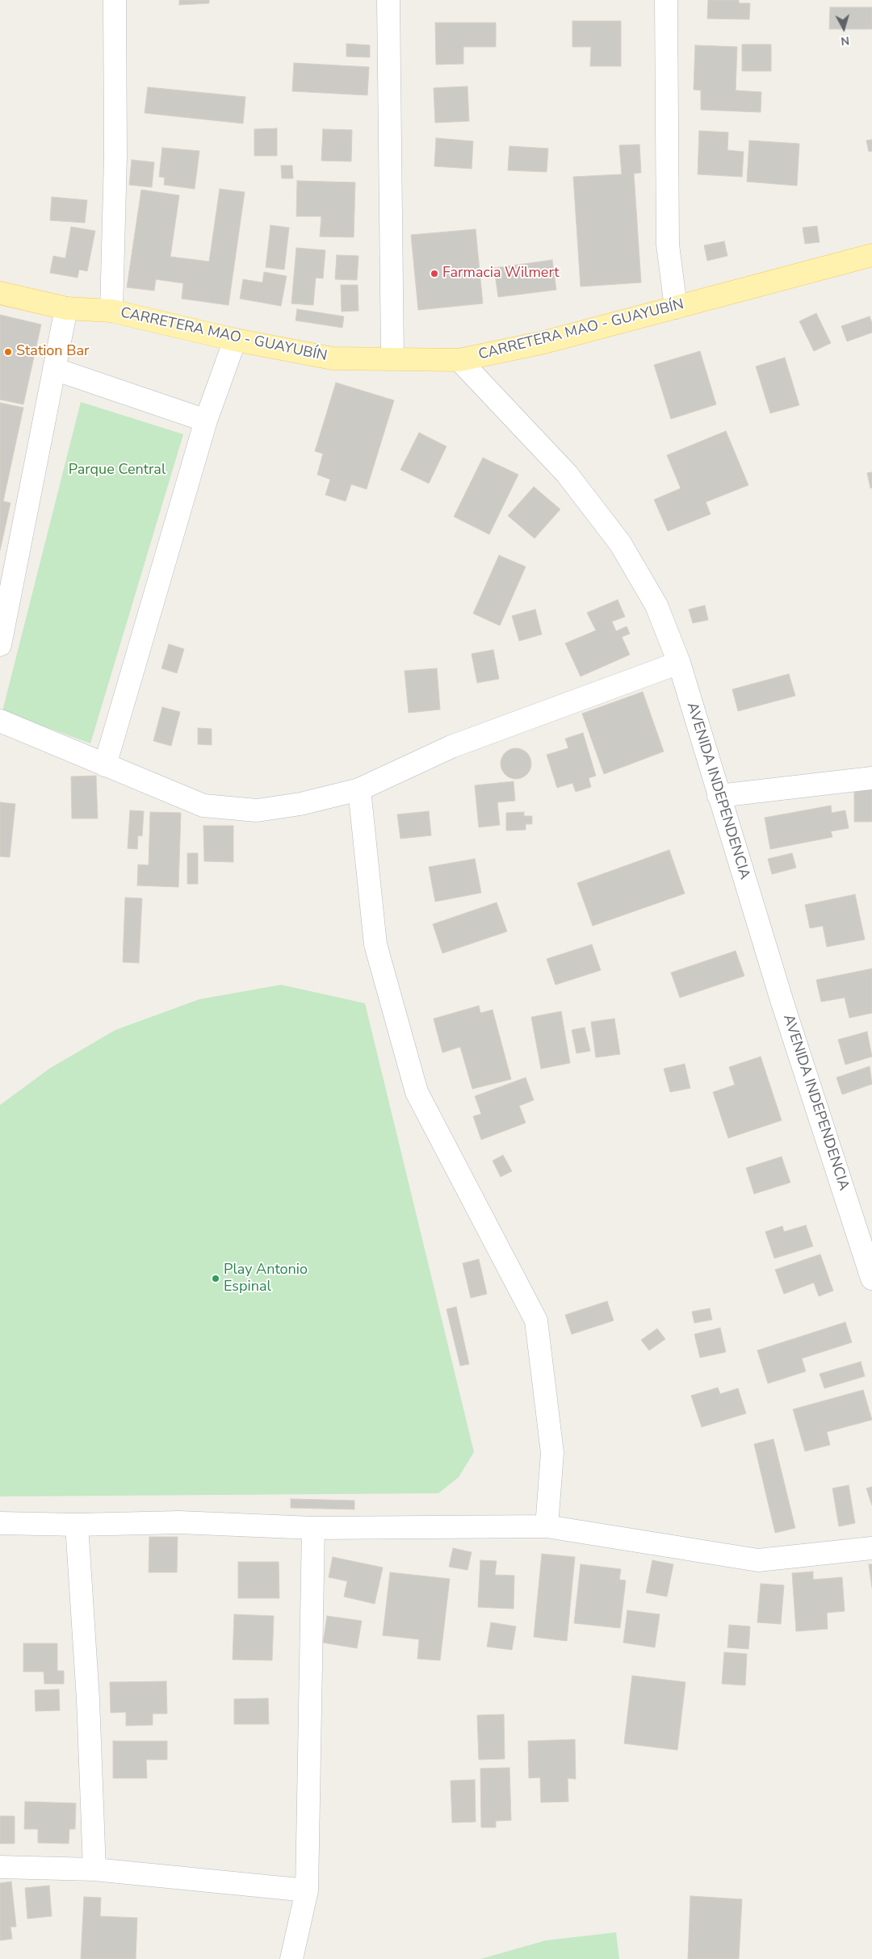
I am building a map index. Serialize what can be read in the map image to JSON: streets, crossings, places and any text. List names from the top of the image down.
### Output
{
  "streets": {
    "main road": ["CARRETERA MAO - GUAYUBÍN"],
    "street": ["AVENIDA INDEPENDENCIA"]
  },
  "crossings": [
    ["CARRETERA MAO - GUAYUBÍN", "AVENIDA INDEPENDENCIA"]
  ],
  "parks": ["Parque Central"],
  "places": ["Farmacia Wilmert", "Station Bar", "Play Antonio Espinal"],
  "north": "bottom"
}
